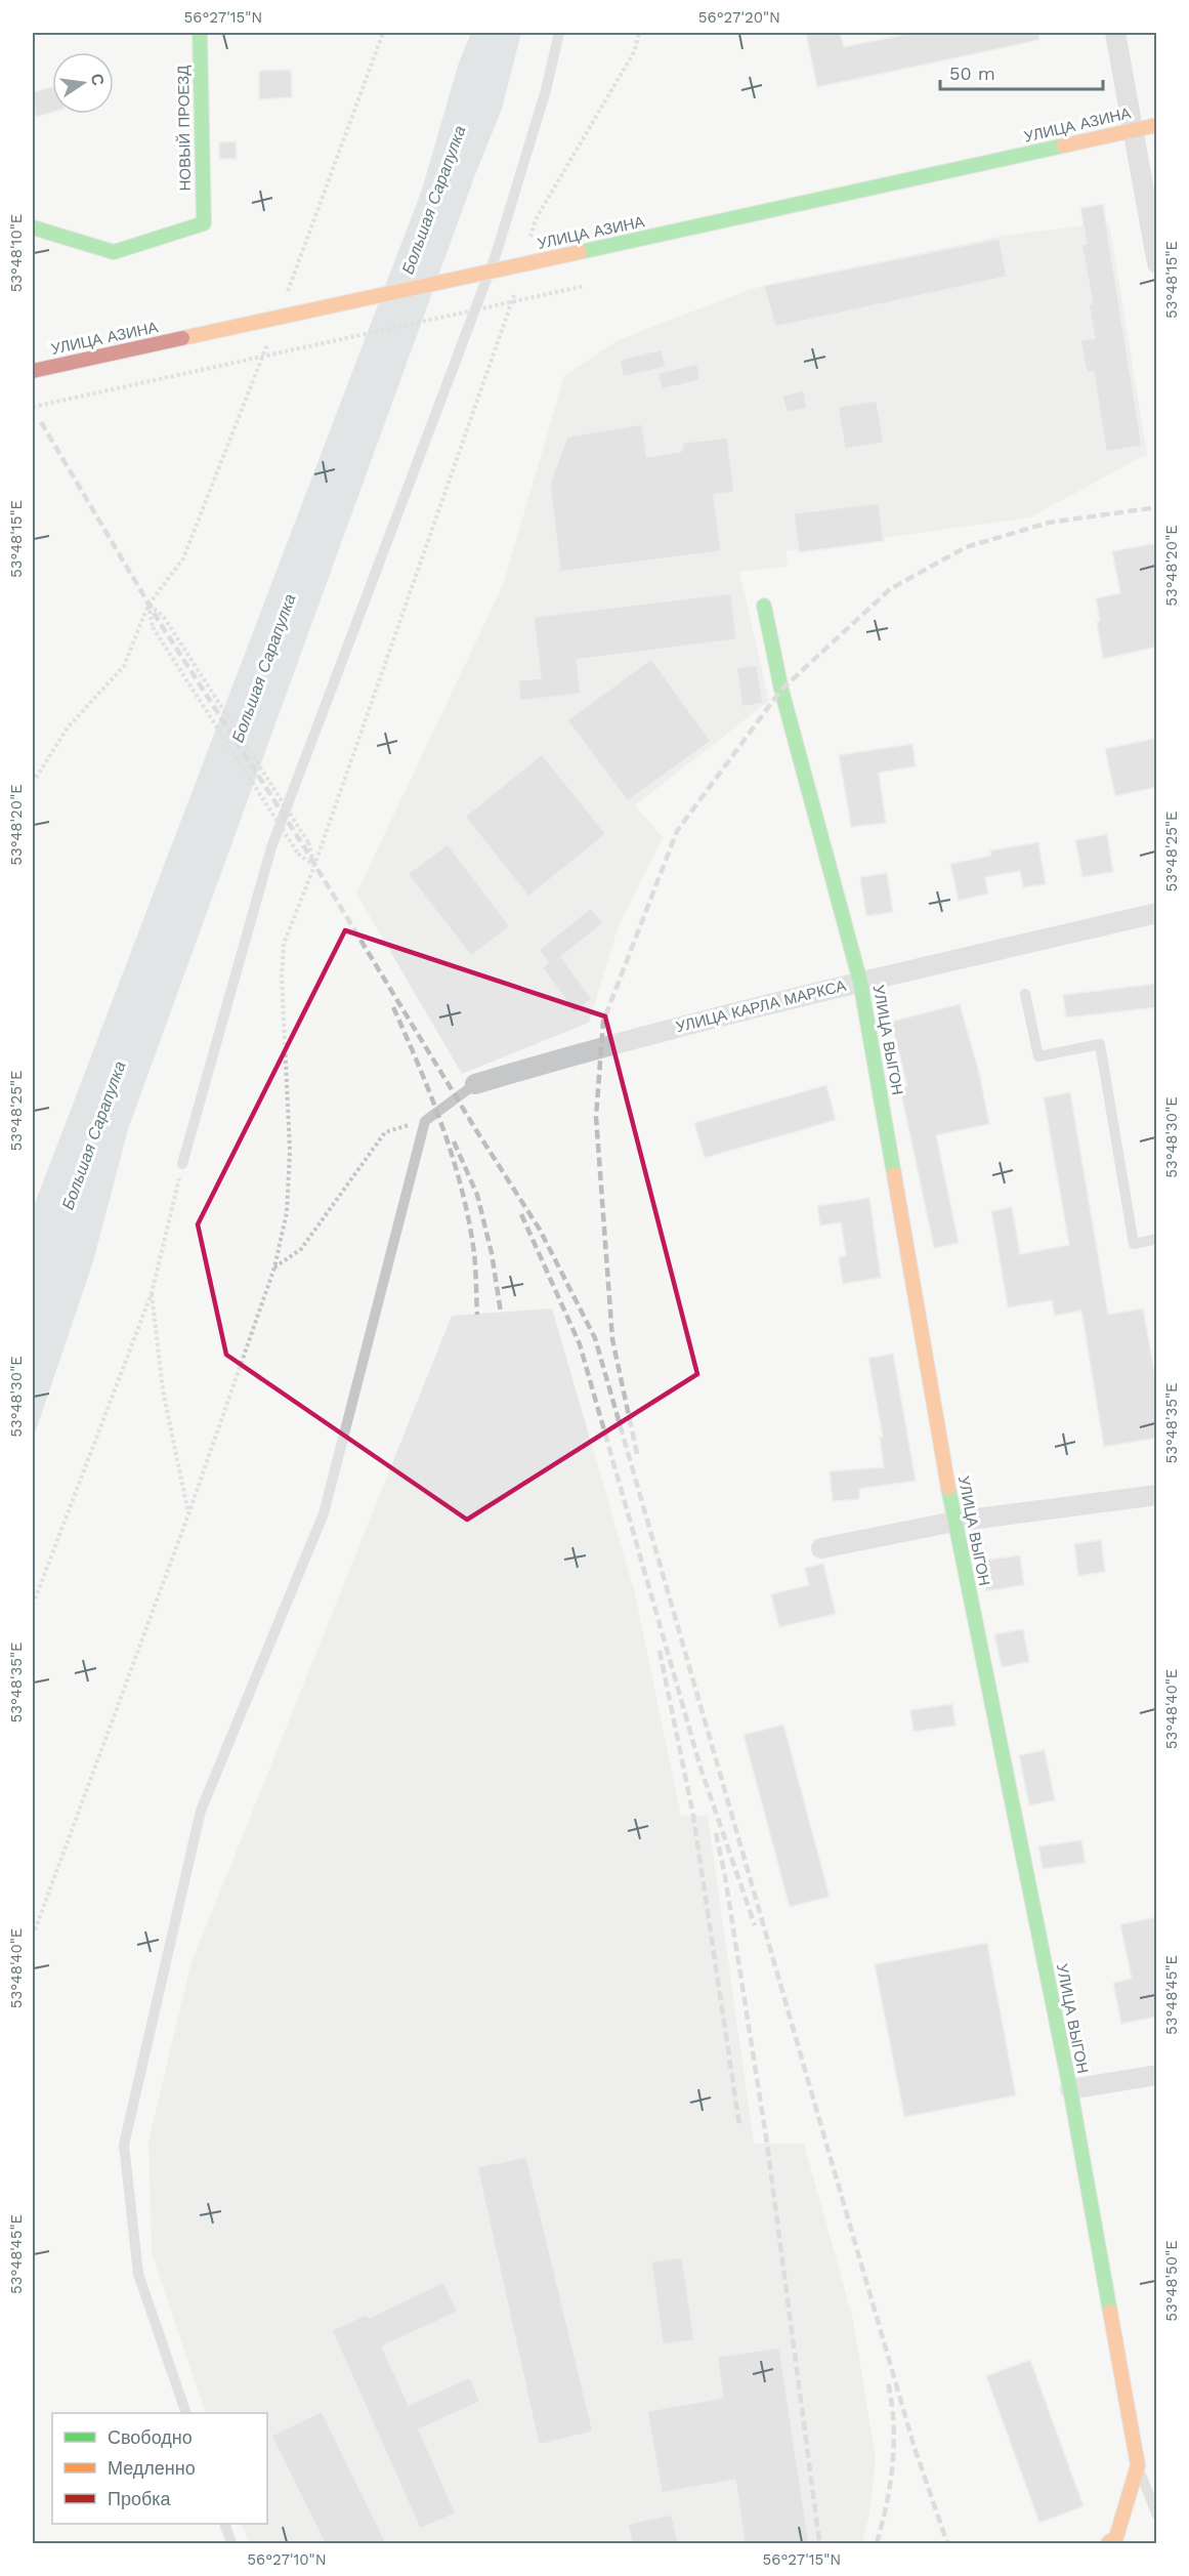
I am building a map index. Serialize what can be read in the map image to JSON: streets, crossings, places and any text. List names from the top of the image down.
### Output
{
  "streets": {
    "street": [
      "УЛИЦА АЗИНА",
      "НОВЫЙ ПРОЕЗД",
      "УЛИЦА КАРЛА МАРКСА",
      "УЛИЦА ВЫГОН"
    ]
  },
  "crossings": [
    ["УЛИЦА КАРЛА МАРКСА", "УЛИЦА ВЫГОН"]
  ],
  "water": ["Большая Сарапулка"],
  "legend": ["Свободно", "Медленно", "Пробка"],
  "scale_bar": "50 m",
  "north": "right",
  "coordinates": [
    "56°27'15\"N",
    "56°27'20\"N",
    "53°48'10\"E",
    "53°48'15\"E",
    "53°48'20\"E",
    "53°48'25\"E",
    "53°48'30\"E",
    "53°48'35\"E",
    "53°48'40\"E",
    "53°48'45\"E",
    "53°48'50\"E",
    "56°27'10\"N"
  ]
}
